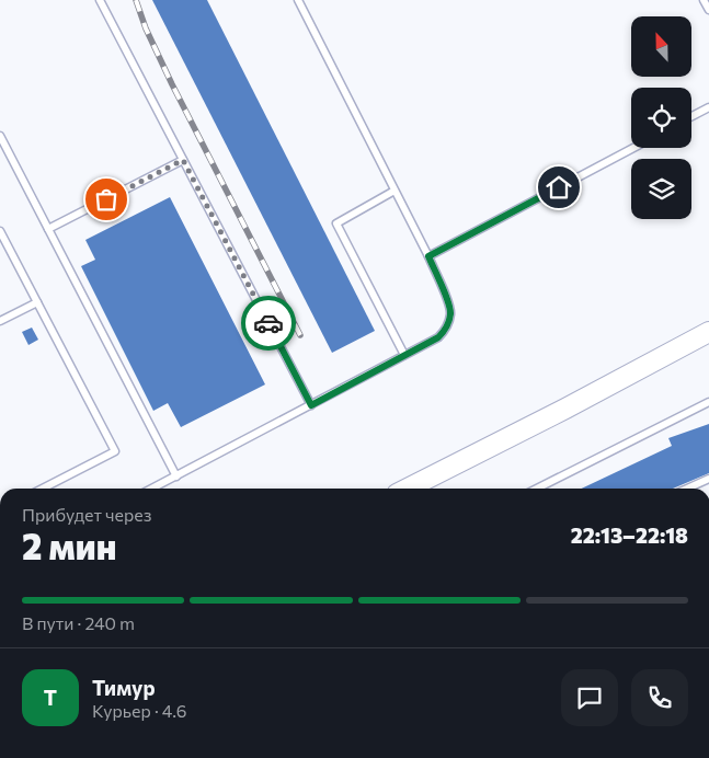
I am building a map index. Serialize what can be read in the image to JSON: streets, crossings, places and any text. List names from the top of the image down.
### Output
{
  "north": "top",
  "page": {
    "heading": ["2 мин", "Прибудет через", "22:13–22:18"],
    "panel": ["Тимур", "Курьер · 4.6"],
    "bar": "В пути · 240 m",
    "round": "Т"
  }
}
